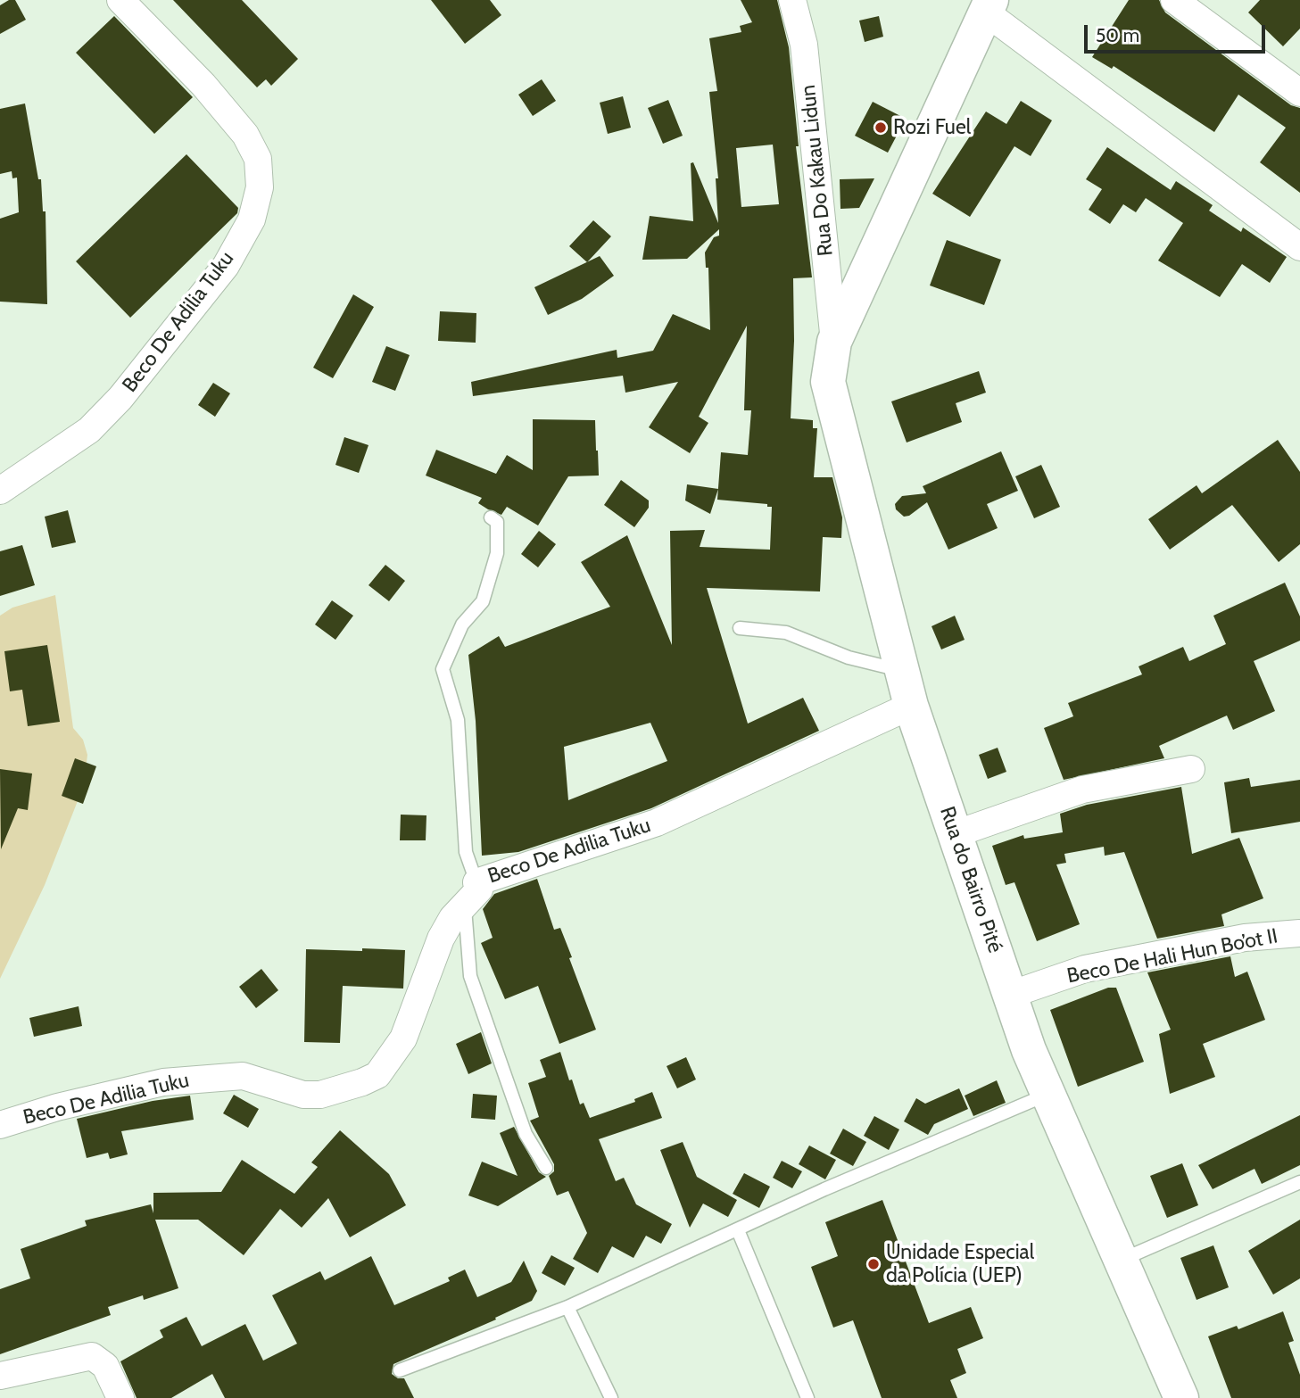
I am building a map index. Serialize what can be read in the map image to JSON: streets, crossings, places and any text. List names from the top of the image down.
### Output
{
  "streets": {
    "main road": ["Rua do Bairro Pité"],
    "street": ["Rua Do Kakau Lidun", "Beco De Adilia Tuku", "Beco De Hali Hun Bo’ot II"]
  },
  "crossings": [
    ["Rua Do Kakau Lidun", "Rua do Bairro Pité"],
    ["Beco De Adilia Tuku", "Rua do Bairro Pité"],
    ["Rua do Bairro Pité", "Beco De Hali Hun Bo’ot II"]
  ],
  "places": ["Rozi Fuel", "Unidade Especial da Polícia (UEP)"],
  "scale_bar": "50 m"
}
